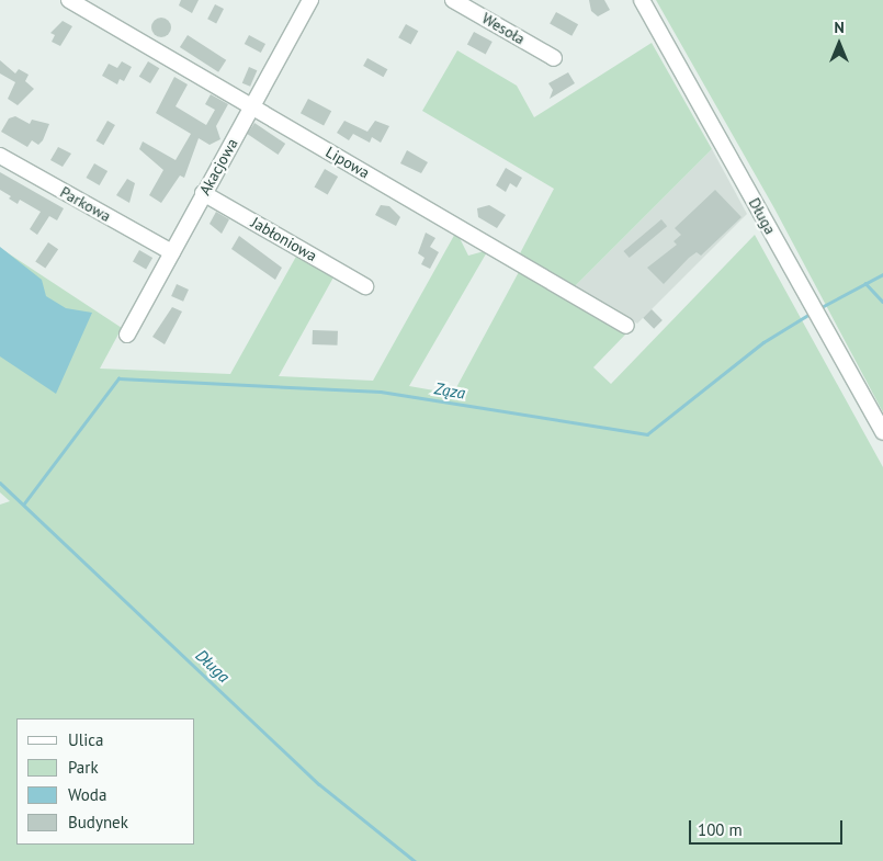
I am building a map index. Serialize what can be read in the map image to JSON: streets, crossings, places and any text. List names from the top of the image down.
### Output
{
  "streets": {
    "street": [
      "Wesoła",
      "Lipowa",
      "Akacjowa",
      "Parkowa",
      "Długa",
      "Jabłoniowa"
    ]
  },
  "crossings": [
    ["Lipowa", "Akacjowa"],
    ["Akacjowa", "Parkowa"],
    ["Akacjowa", "Jabłoniowa"]
  ],
  "water": ["Ząza", "Długa"],
  "legend": [
    "Ulica",
    "Park",
    "Woda",
    "Budynek"
  ],
  "scale_bar": "100 m",
  "north": "top"
}
